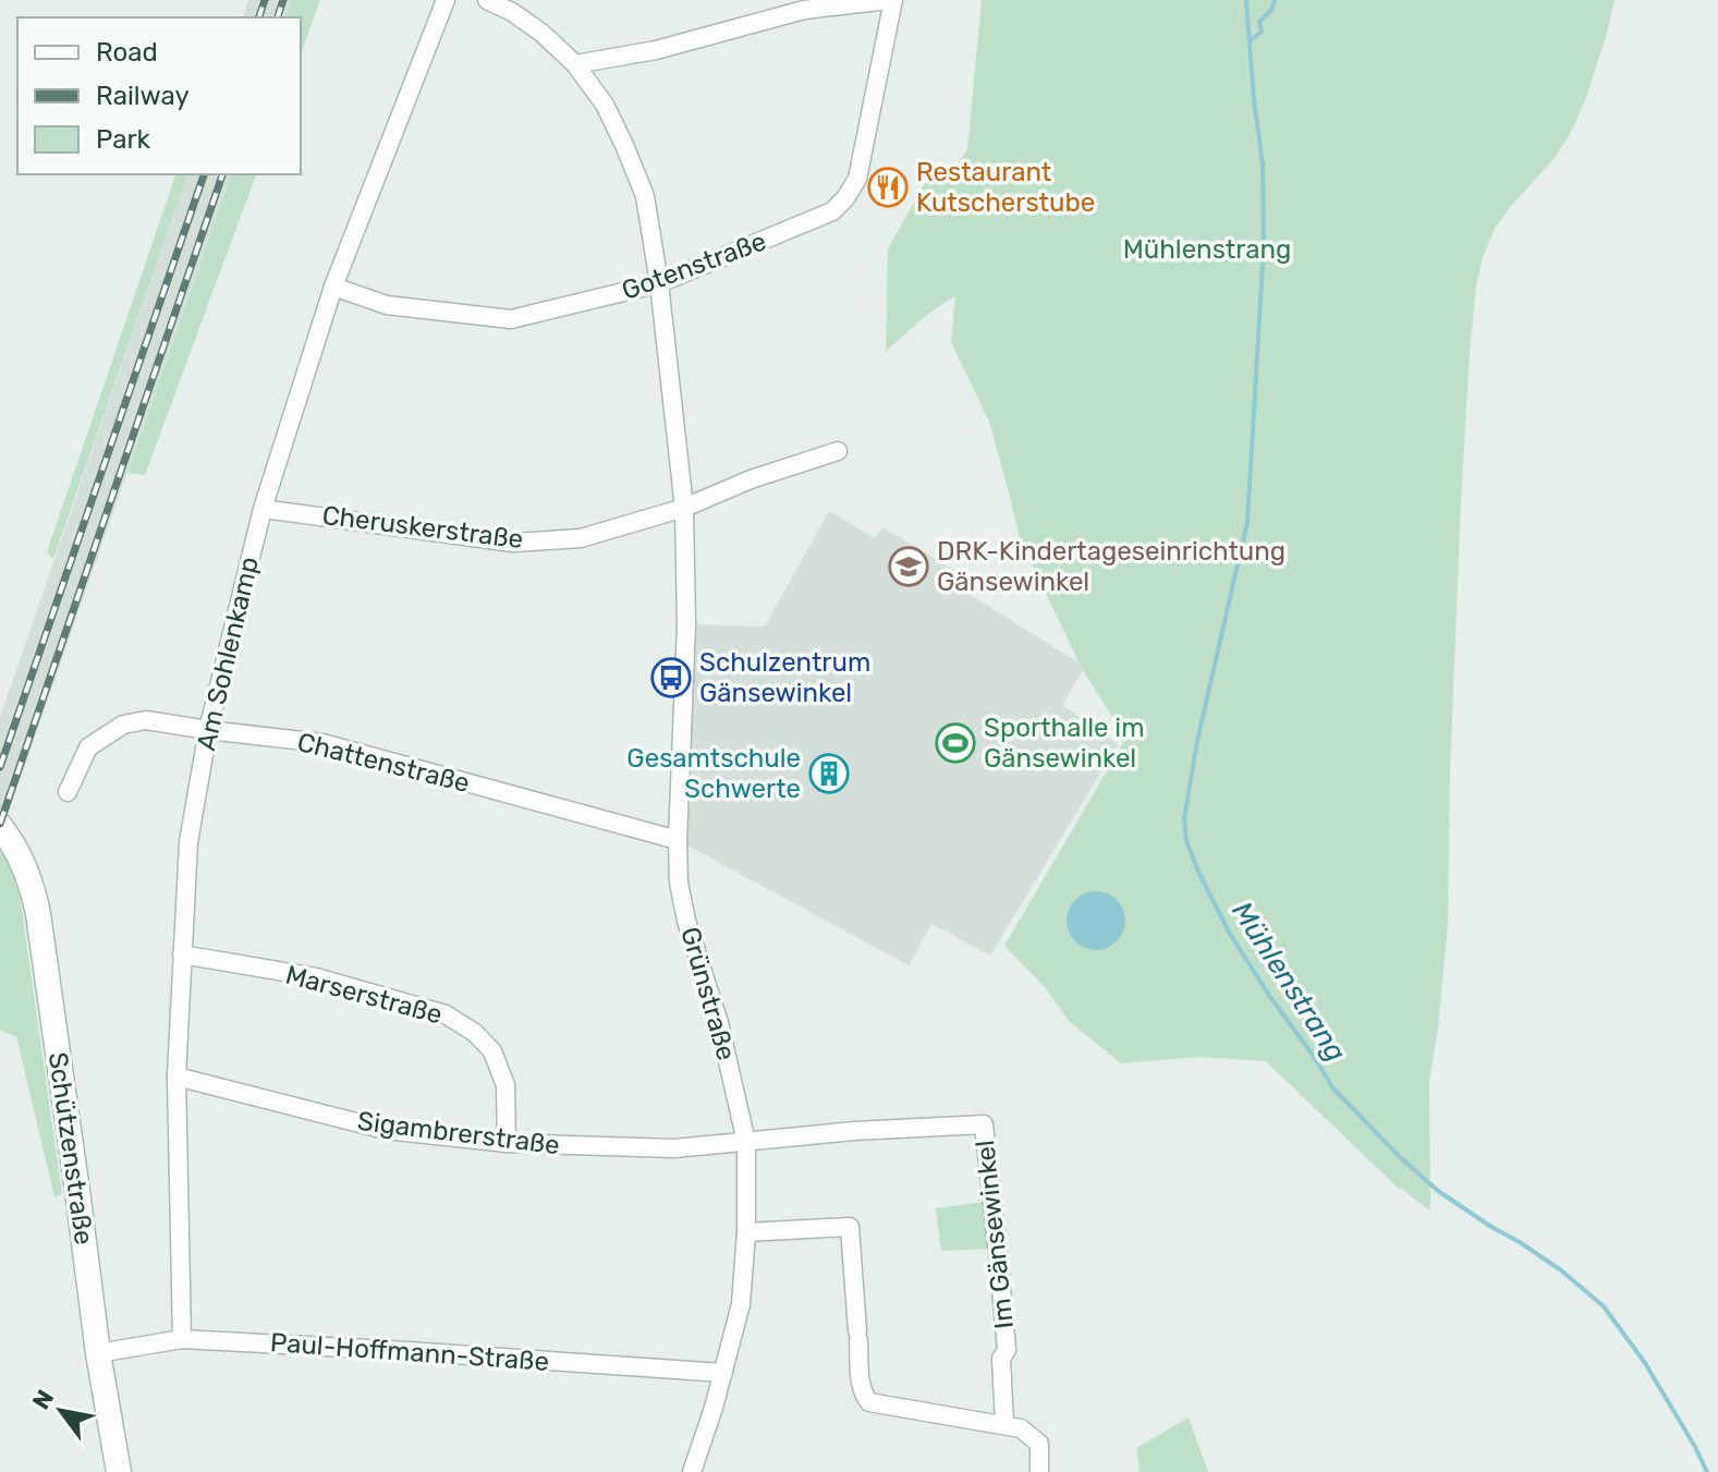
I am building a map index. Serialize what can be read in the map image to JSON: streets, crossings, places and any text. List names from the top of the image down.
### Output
{
  "streets": {
    "main road": ["Schützenstraße"],
    "street": [
      "Gotenstraße",
      "Cheruskerstraße",
      "Am Sohlenkamp",
      "Chattenstraße",
      "Grünstraße",
      "Marserstraße",
      "Sigambrerstraße",
      "Im Gänsewinkel",
      "Paul-Hoffmann-Straße"
    ]
  },
  "crossings": [
    ["Gotenstraße", "Am Sohlenkamp"],
    ["Gotenstraße", "Grünstraße"],
    ["Cheruskerstraße", "Am Sohlenkamp"],
    ["Cheruskerstraße", "Grünstraße"],
    ["Am Sohlenkamp", "Chattenstraße"],
    ["Am Sohlenkamp", "Marserstraße"],
    ["Am Sohlenkamp", "Sigambrerstraße"],
    ["Am Sohlenkamp", "Paul-Hoffmann-Straße"],
    ["Chattenstraße", "Grünstraße"],
    ["Grünstraße", "Sigambrerstraße"],
    ["Grünstraße", "Im Gänsewinkel"],
    ["Grünstraße", "Paul-Hoffmann-Straße"],
    ["Marserstraße", "Sigambrerstraße"],
    ["Sigambrerstraße", "Im Gänsewinkel"],
    ["Schützenstraße", "Paul-Hoffmann-Straße"]
  ],
  "water": ["Mühlenstrang"],
  "parks": ["Mühlenstrang"],
  "places": {
    "restaurant": ["Restaurant Kutscherstube"],
    "school or university": ["DRK-Kindertageseinrichtung Gänsewinkel"],
    "bus stop": ["Schulzentrum Gänsewinkel"],
    "sports": ["Sporthalle im Gänsewinkel"],
    "building": ["Gesamtschule Schwerte"]
  },
  "legend": ["Road", "Railway", "Park"],
  "north": "top left"
}
